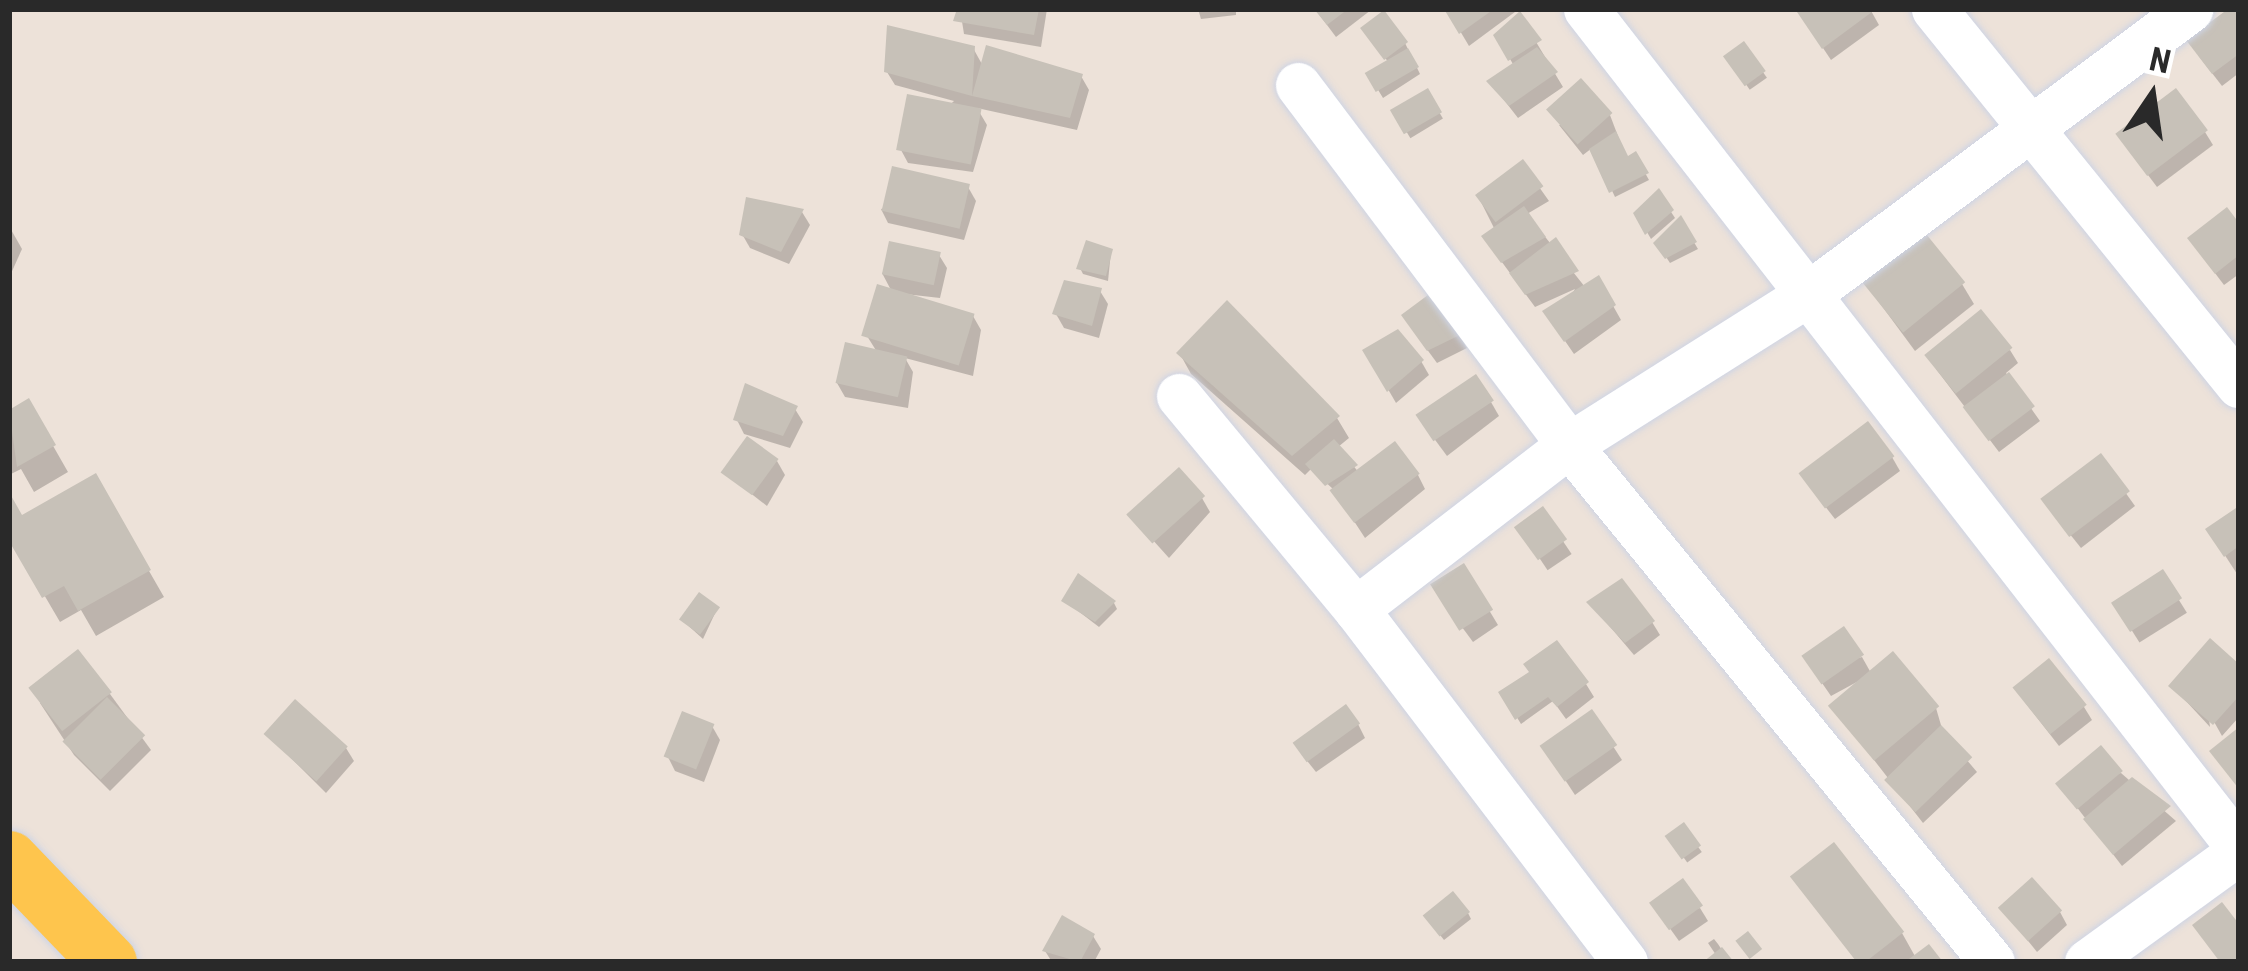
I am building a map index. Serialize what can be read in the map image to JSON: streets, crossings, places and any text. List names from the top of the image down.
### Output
{
  "north": "top"
}
